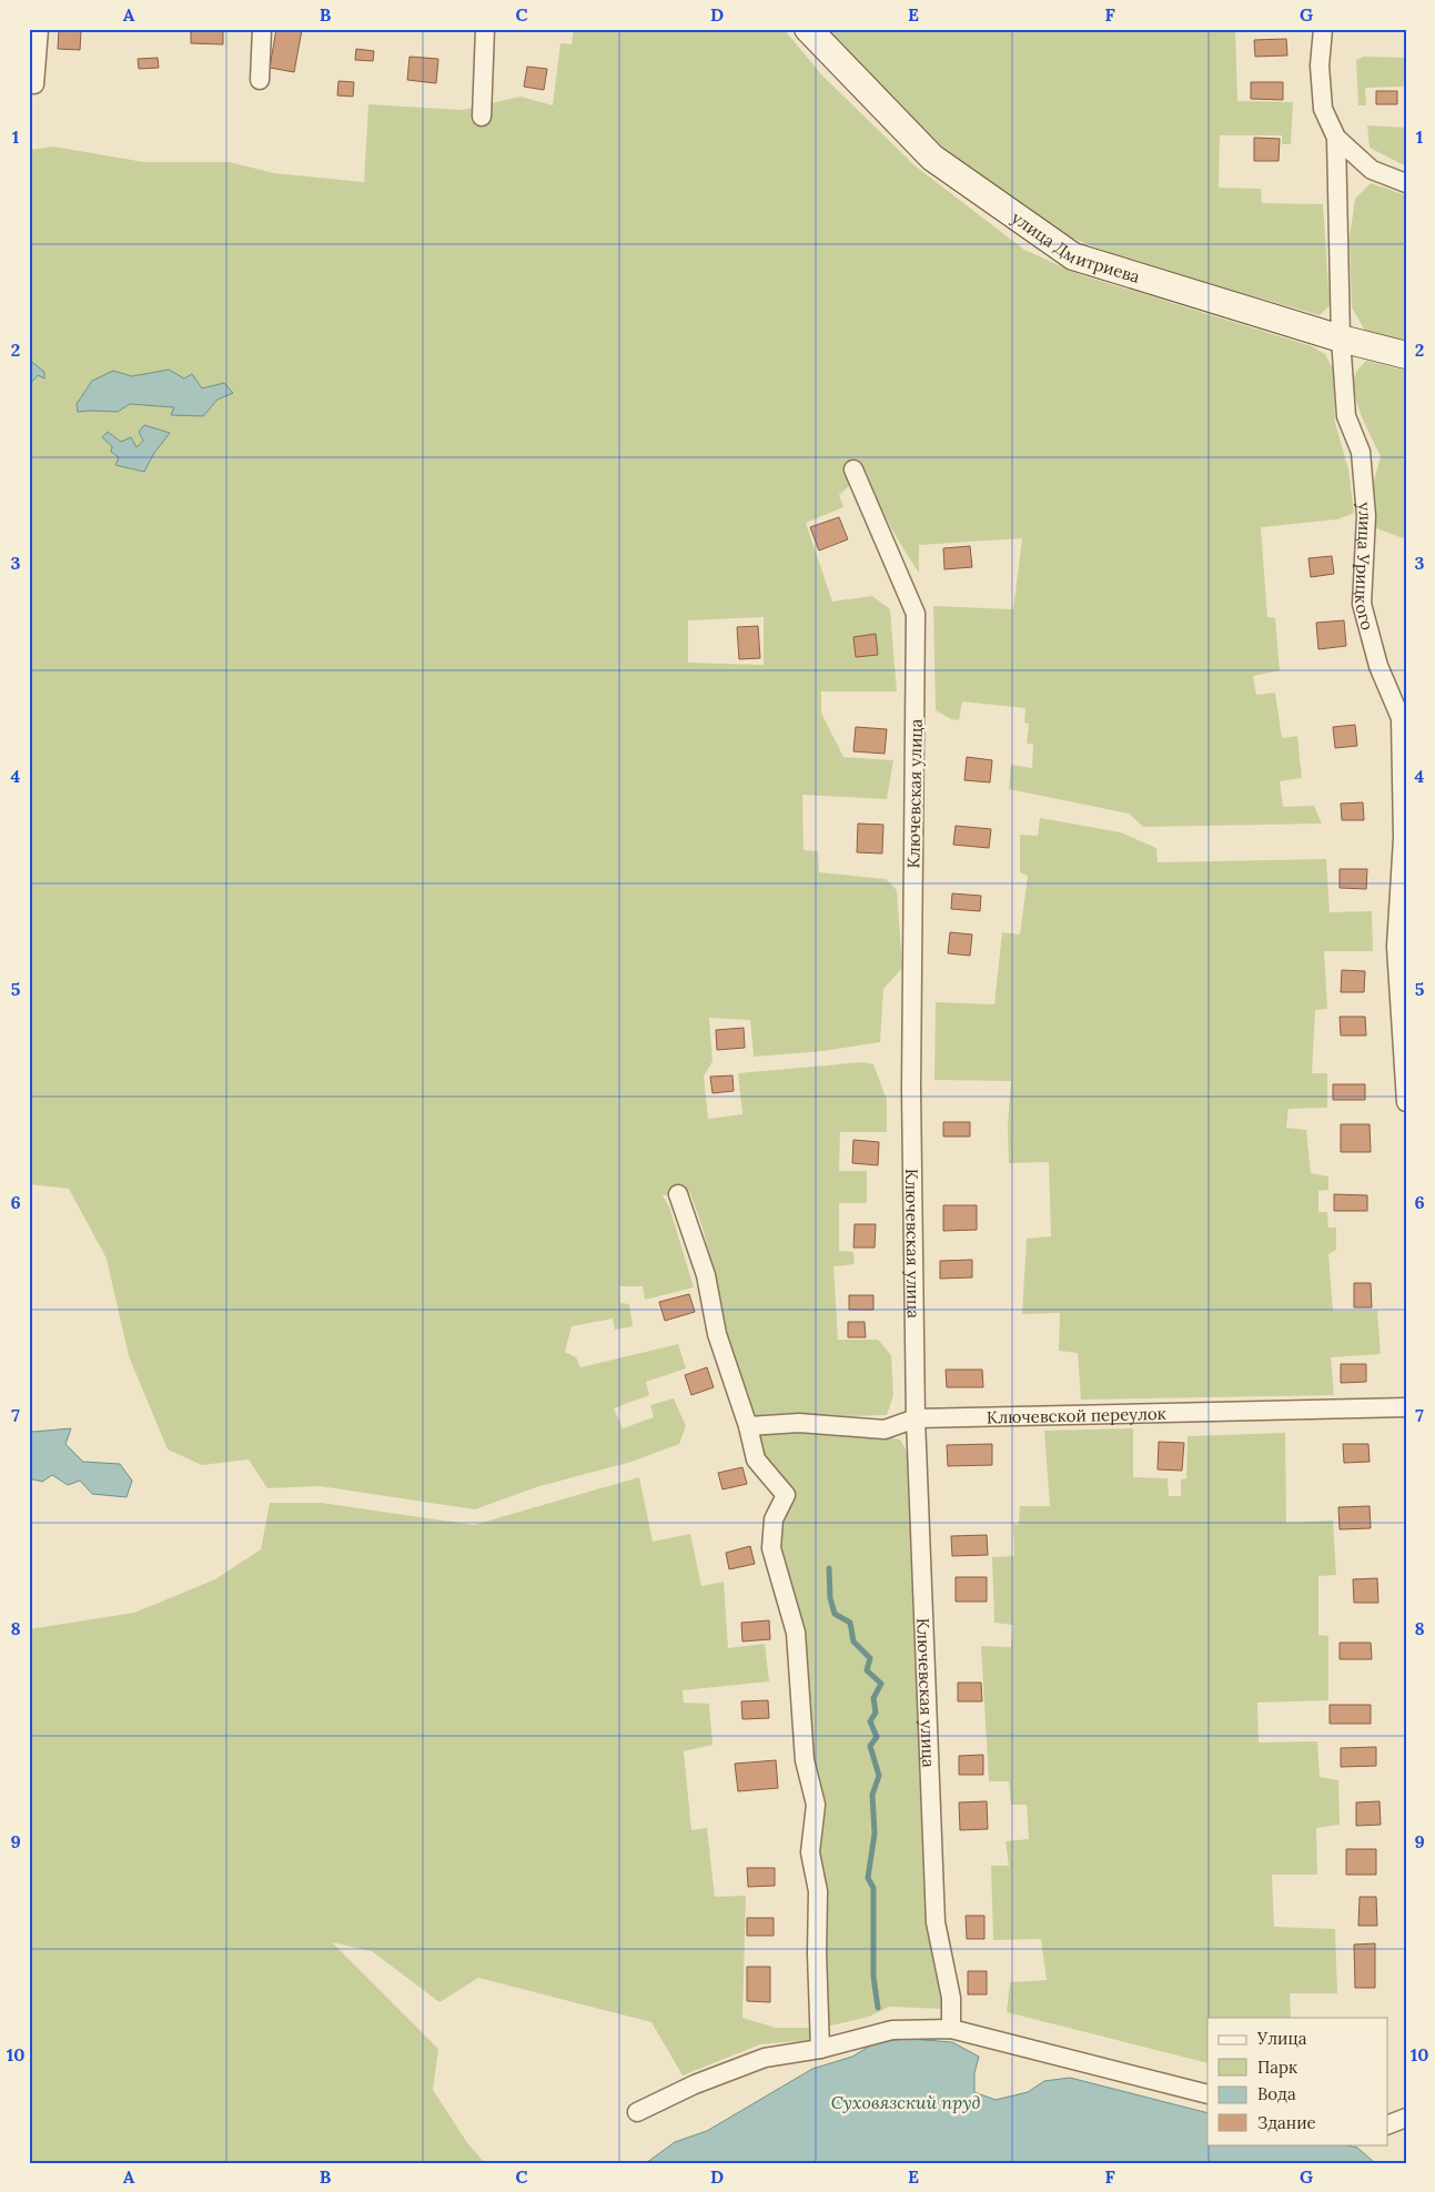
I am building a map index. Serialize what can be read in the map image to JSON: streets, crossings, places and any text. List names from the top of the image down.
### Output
{
  "streets": {
    "street": [
      "улица Дмитриева",
      "улица Урицкого",
      "Ключевская улица",
      "Ключевской переулок"
    ]
  },
  "crossings": [
    ["улица Дмитриева", "улица Урицкого"],
    ["Ключевская улица", "Ключевской переулок"]
  ],
  "water": ["Суховязский пруд"],
  "legend": [
    "Улица",
    "Парк",
    "Вода",
    "Здание"
  ],
  "grid": {
    "columns": [
      "A",
      "B",
      "C",
      "D",
      "E",
      "F",
      "G"
    ],
    "rows": [
      "1",
      "2",
      "3",
      "4",
      "5",
      "6",
      "7",
      "8",
      "9",
      "10"
    ]
  }
}
